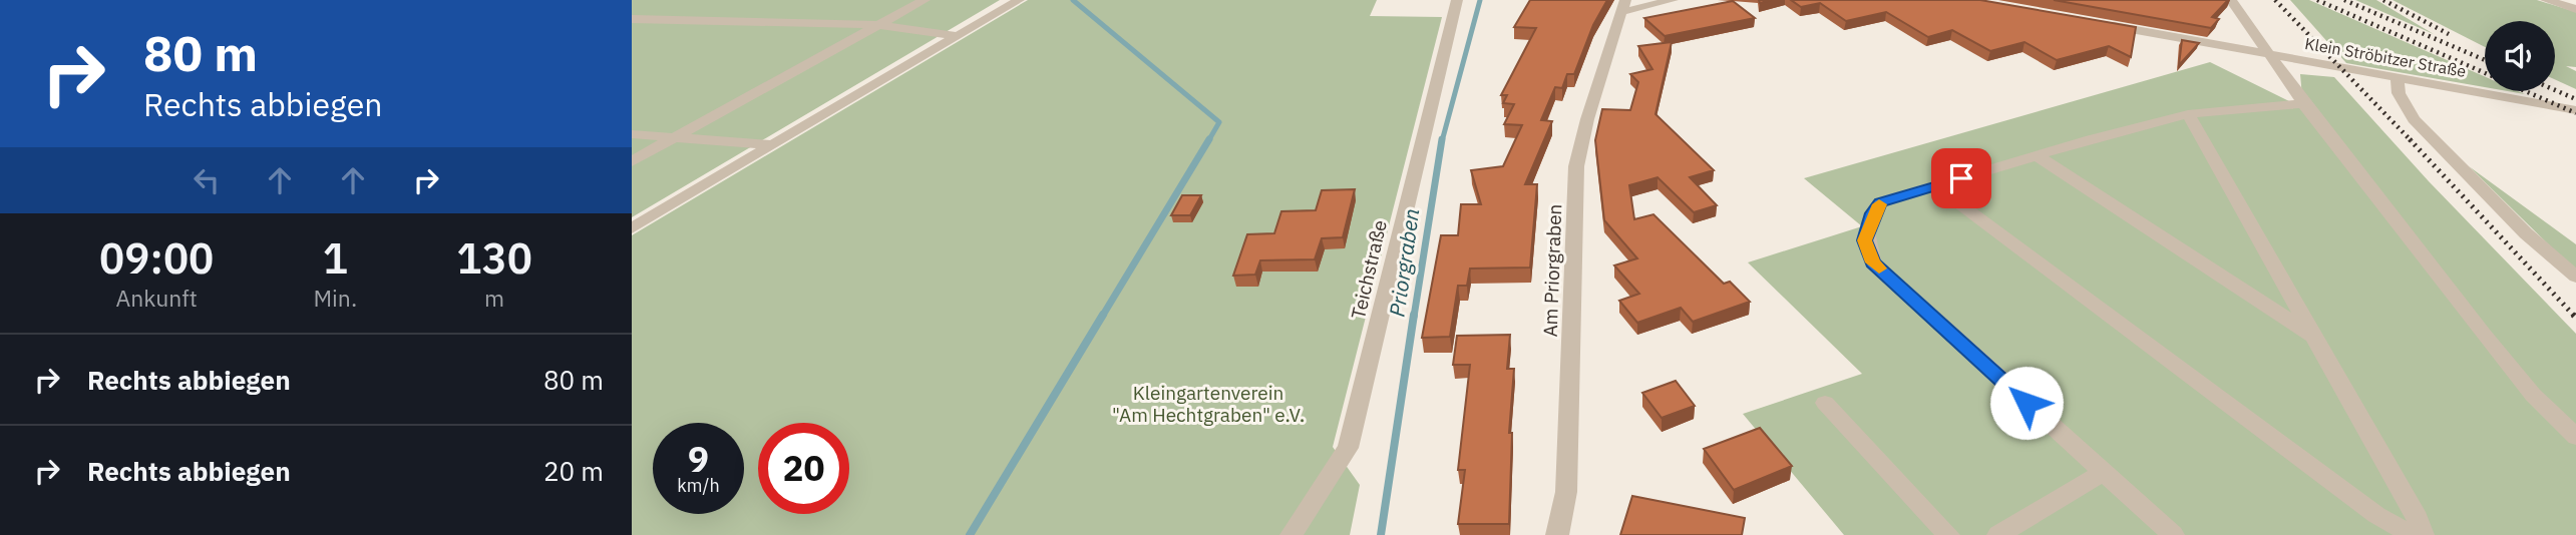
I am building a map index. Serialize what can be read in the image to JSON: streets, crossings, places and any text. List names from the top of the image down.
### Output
{
  "streets": {
    "street": ["Klein Ströbitzer Straße", "Teichstraße", "Am Priorgraben"]
  },
  "water": ["Priorgraben"],
  "parks": ["Kleingartenverein \"Am Hechtgraben\" e.V."],
  "page": {
    "turn": ["80 m", "Rechts abbiegen"],
    "eta": [
      "09:00",
      "Ankunft",
      "1",
      "Min.",
      "130",
      "m"
    ],
    "list": [
      {
        "name": "Rechts abbiegen",
        "value": "80 m"
      },
      {
        "name": "Rechts abbiegen",
        "value": "20 m"
      }
    ],
    "speed": "9 km/h",
    "limit": "20"
  }
}
